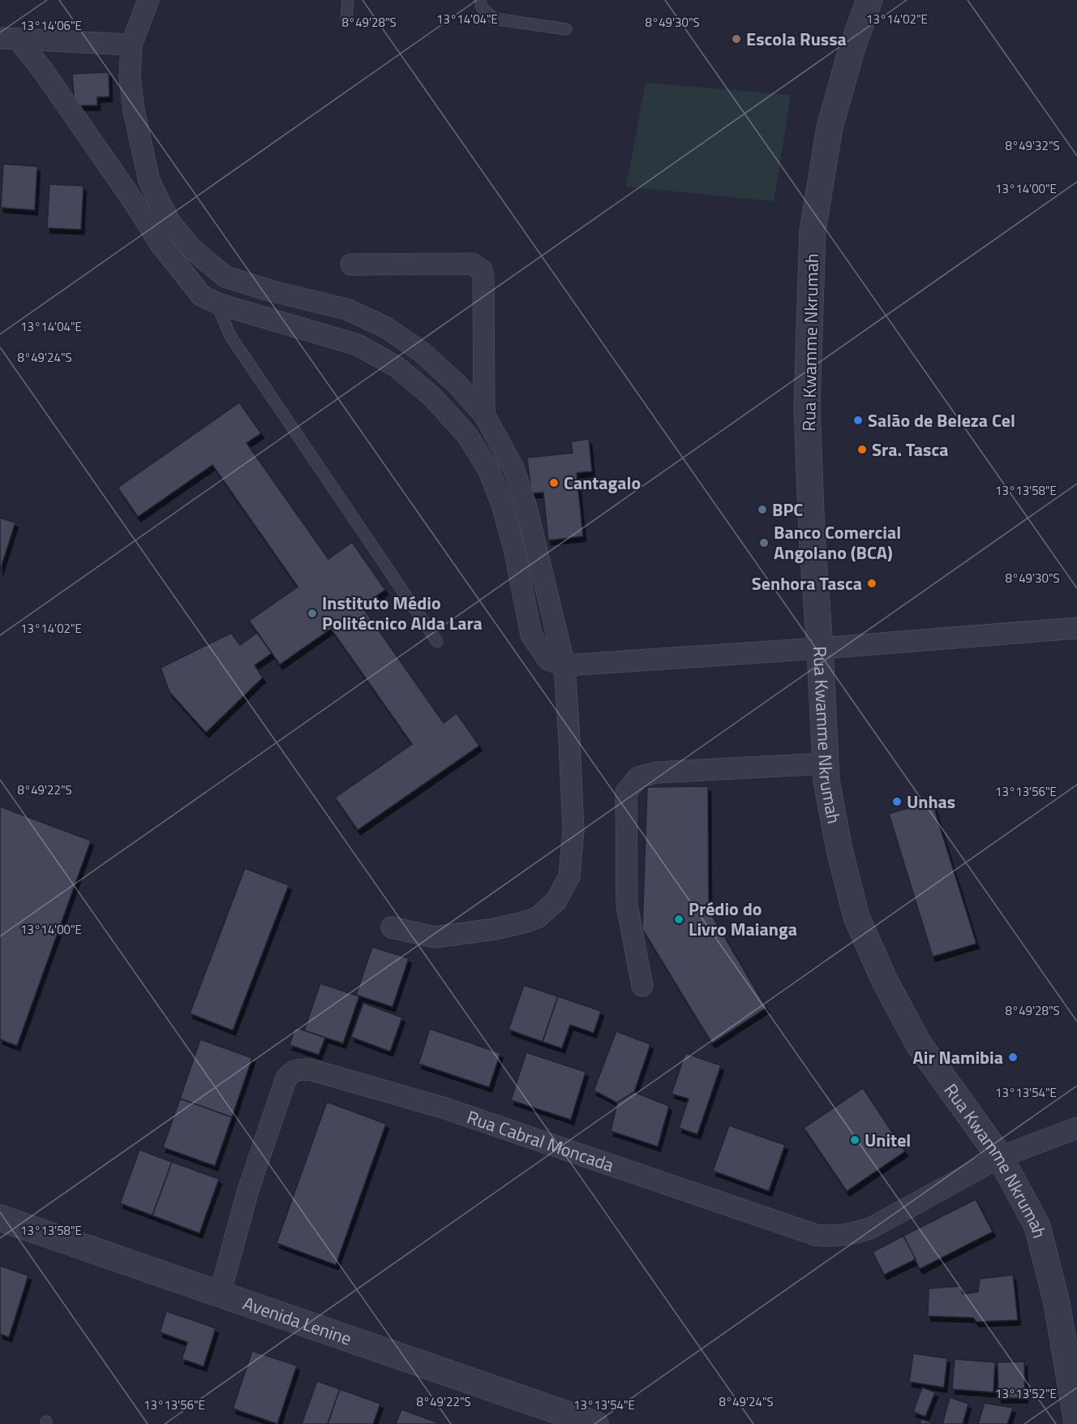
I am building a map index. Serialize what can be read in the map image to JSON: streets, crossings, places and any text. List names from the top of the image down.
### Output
{
  "streets": {
    "street": ["Rua Kwamme Nkrumah", "Rua Cabral Moncada", "Avenida Lenine"]
  },
  "crossings": [
    ["Rua Kwamme Nkrumah", "Rua Cabral Moncada"],
    ["Rua Cabral Moncada", "Avenida Lenine"]
  ],
  "places": [
    "Escola Russa",
    "Salão de Beleza Cel",
    "Sra. Tasca",
    "Cantagalo",
    "BPC",
    "Banco Comercial Angolano (BCA)",
    "Senhora Tasca",
    "Instituto Médio Politécnico Alda Lara",
    "Unhas",
    "Prédio do Livro Maianga",
    "Air Namibia",
    "Unitel"
  ],
  "coordinates": [
    "13°14'04\"E",
    "13°14'02\"E",
    "8°49'28\"S",
    "8°49'30\"S",
    "13°14'06\"E",
    "8°49'32\"S",
    "13°14'00\"E",
    "8°49'24\"S",
    "13°13'58\"E",
    "8°49'22\"S",
    "13°13'56\"E",
    "13°13'54\"E",
    "13°13'52\"E"
  ]
}
